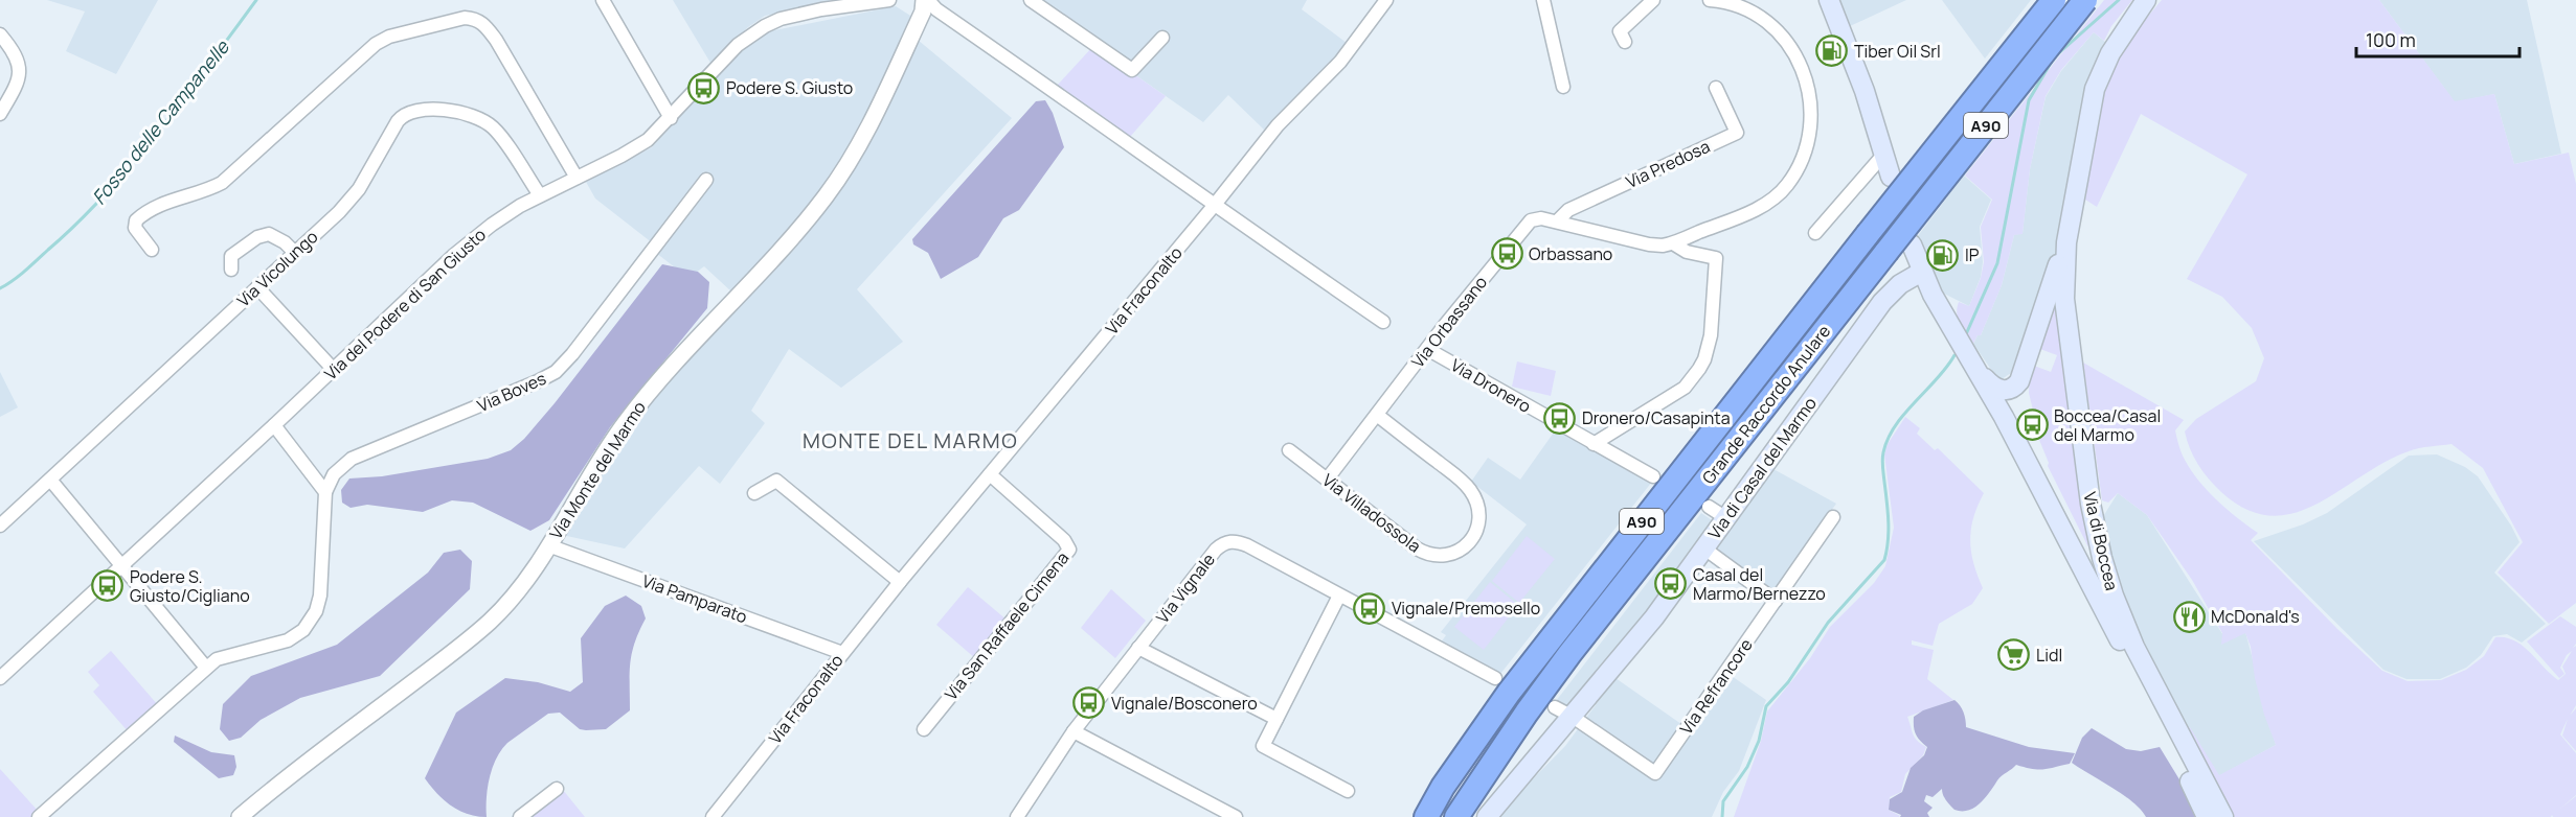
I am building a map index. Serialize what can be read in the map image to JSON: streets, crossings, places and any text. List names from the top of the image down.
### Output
{
  "streets": {
    "highway": ["A90", "Grande Raccordo Anulare"],
    "main road": ["Via di Casal del Marmo", "Via di Boccea"],
    "street": [
      "Via Predosa",
      "Via Vicolungo",
      "Via Fraconalto",
      "Via del Podere di San Giusto",
      "Via Orbassano",
      "Via Dronero",
      "Via Boves",
      "Via Monte del Marmo",
      "Via Villadossola",
      "Via Vignale",
      "Via Pamparato",
      "Via San Raffaele Cimena",
      "Via Refrancore"
    ]
  },
  "crossings": [
    ["Via Predosa", "Via Orbassano"],
    ["Via Vicolungo", "Via del Podere di San Giusto"],
    ["Via Fraconalto", "Via Pamparato"],
    ["Via Fraconalto", "Via San Raffaele Cimena"],
    ["Via Orbassano", "Via Dronero"],
    ["Via Orbassano", "Via Villadossola"],
    ["Via di Casal del Marmo", "Via di Boccea"],
    ["Via di Casal del Marmo", "Via Refrancore"],
    ["Via Monte del Marmo", "Via Pamparato"]
  ],
  "districts": ["MONTE DEL MARMO"],
  "water": ["Fosso delle Campanelle"],
  "places": {
    "fuel station": ["Tiber Oil Srl", "IP"],
    "bus stop": [
      "Podere S. Giusto",
      "Orbassano",
      "Dronero/Casapinta",
      "Boccea/Casal del Marmo",
      "Casal del Marmo/Bernezzo",
      "Podere S. Giusto/Cigliano",
      "Vignale/Premosello",
      "Vignale/Bosconero"
    ],
    "restaurant": ["McDonald's"],
    "supermarket": ["Lidl"]
  },
  "scale_bar": "100 m"
}
